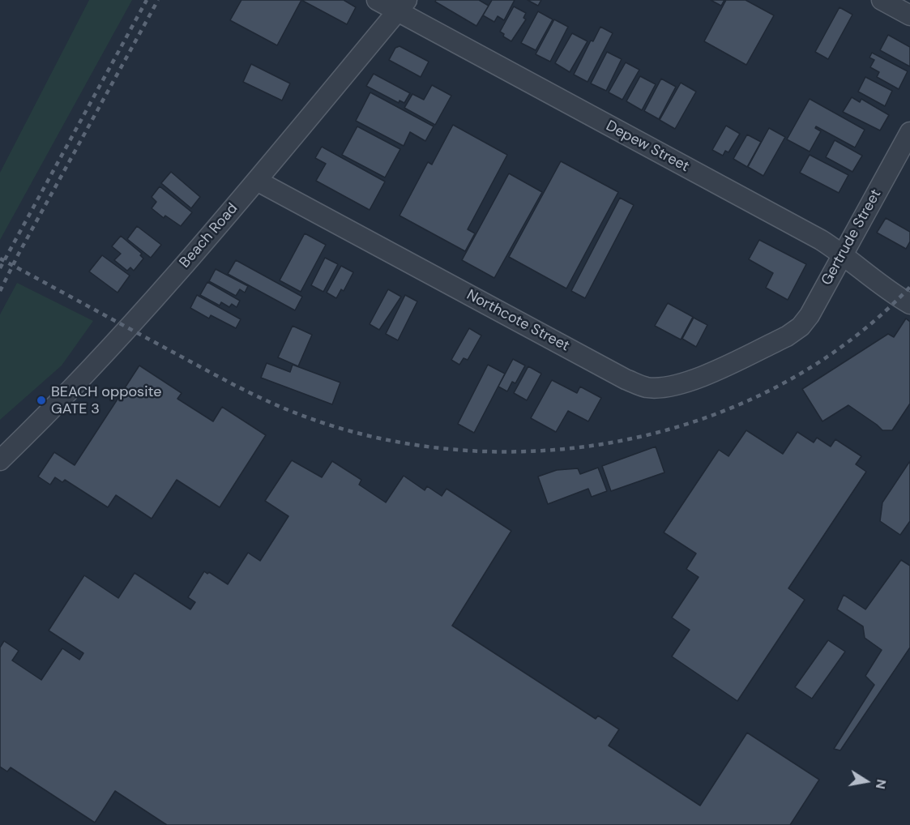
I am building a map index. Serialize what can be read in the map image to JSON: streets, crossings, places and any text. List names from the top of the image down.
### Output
{
  "streets": {
    "street": [
      "Depew Street",
      "Beach Road",
      "Gertrude Street",
      "Northcote Street"
    ]
  },
  "crossings": [
    ["Depew Street", "Beach Road"],
    ["Depew Street", "Gertrude Street"],
    ["Beach Road", "Northcote Street"],
    ["Gertrude Street", "Northcote Street"]
  ],
  "places": ["BEACH opposite GATE 3"],
  "north": "right"
}
